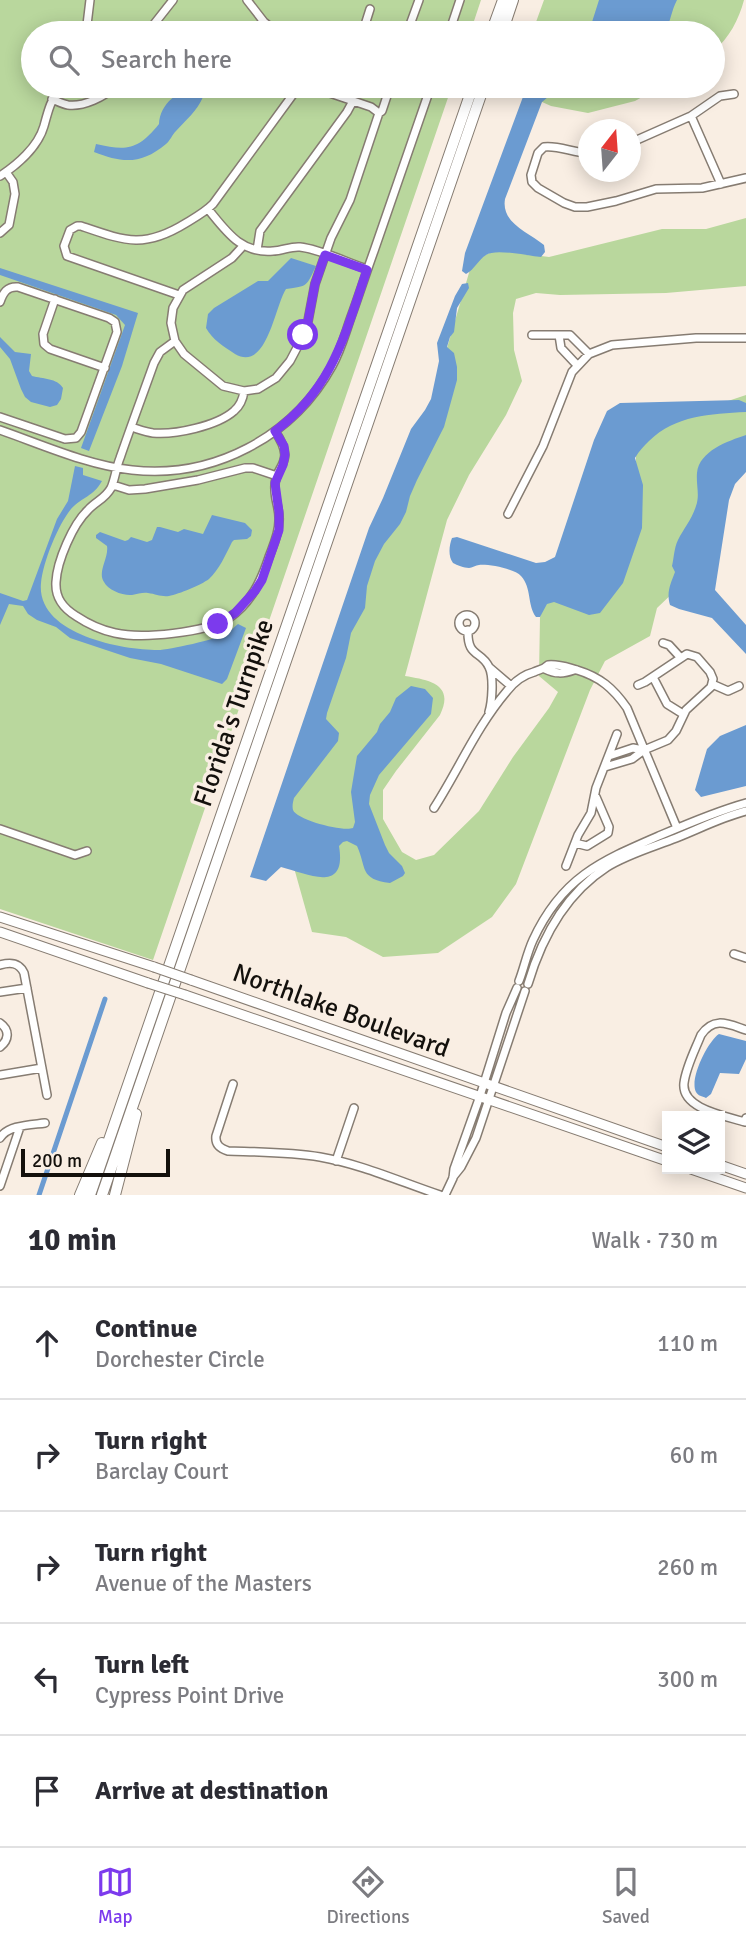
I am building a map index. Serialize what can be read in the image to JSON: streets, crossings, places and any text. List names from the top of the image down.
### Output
{
  "streets": {
    "highway": ["Florida's Turnpike"],
    "main road": ["Northlake Boulevard"]
  },
  "scale_bar": "200 m",
  "north": "top",
  "page": {
    "search": "Search here",
    "scale": "200 m",
    "heading": ["10 min", "Walk · 730 m"],
    "list": [
      ["Continue", "Dorchester Circle", "110 m"],
      ["Turn right", "Barclay Court", "60 m"],
      ["Turn right", "Avenue of the Masters", "260 m"],
      ["Turn left", "Cypress Point Drive", "300 m"],
      "Arrive at destination"
    ],
    "nav": ["Map", "Directions", "Saved"]
  }
}
